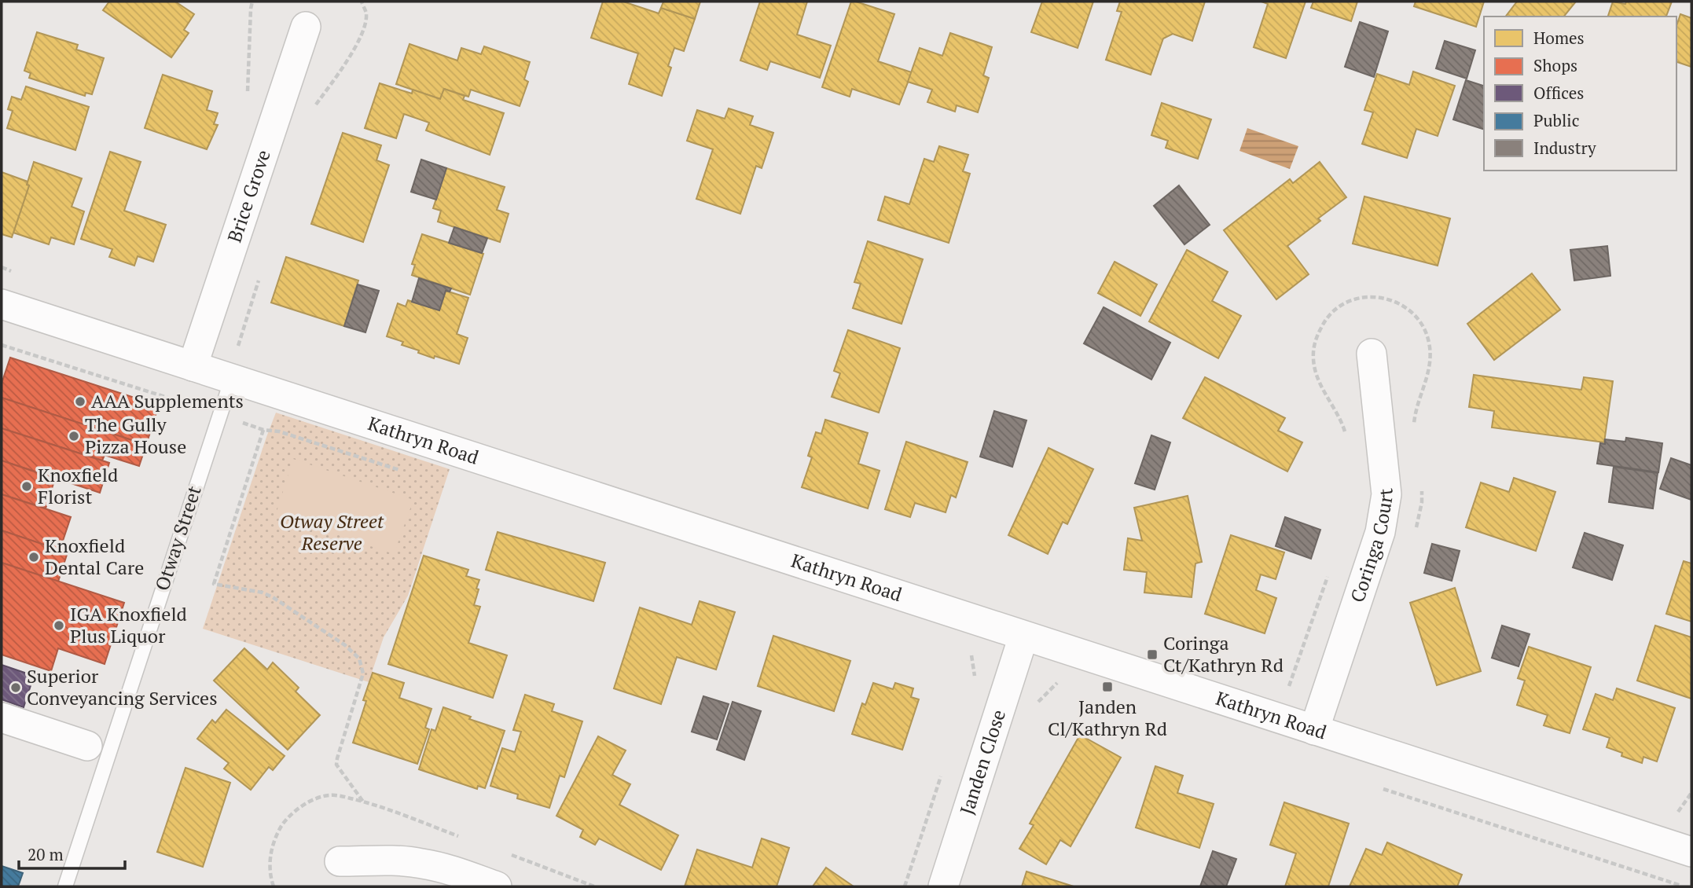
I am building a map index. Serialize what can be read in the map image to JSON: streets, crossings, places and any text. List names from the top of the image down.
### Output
{
  "streets": {
    "street": [
      "Brice Grove",
      "Kathryn Road",
      "Coringa Court",
      "Janden Close"
    ],
    "lane": ["Otway Street"]
  },
  "crossings": [
    ["Brice Grove", "Kathryn Road"],
    ["Kathryn Road", "Otway Street"],
    ["Kathryn Road", "Coringa Court"],
    ["Kathryn Road", "Janden Close"]
  ],
  "parks": ["Otway Street Reserve"],
  "places": {
    "other": [
      "AAA Supplements",
      "The Gully Pizza House",
      "Knoxfield Florist",
      "Knoxfield Dental Care",
      "IGA Knoxfield Plus Liquor",
      "Superior Conveyancing Services"
    ],
    "transit": ["Coringa Ct/Kathryn Rd", "Janden Cl/Kathryn Rd"]
  },
  "legend": [
    "Homes",
    "Shops",
    "Offices",
    "Public",
    "Industry"
  ],
  "scale_bar": "20 m"
}
